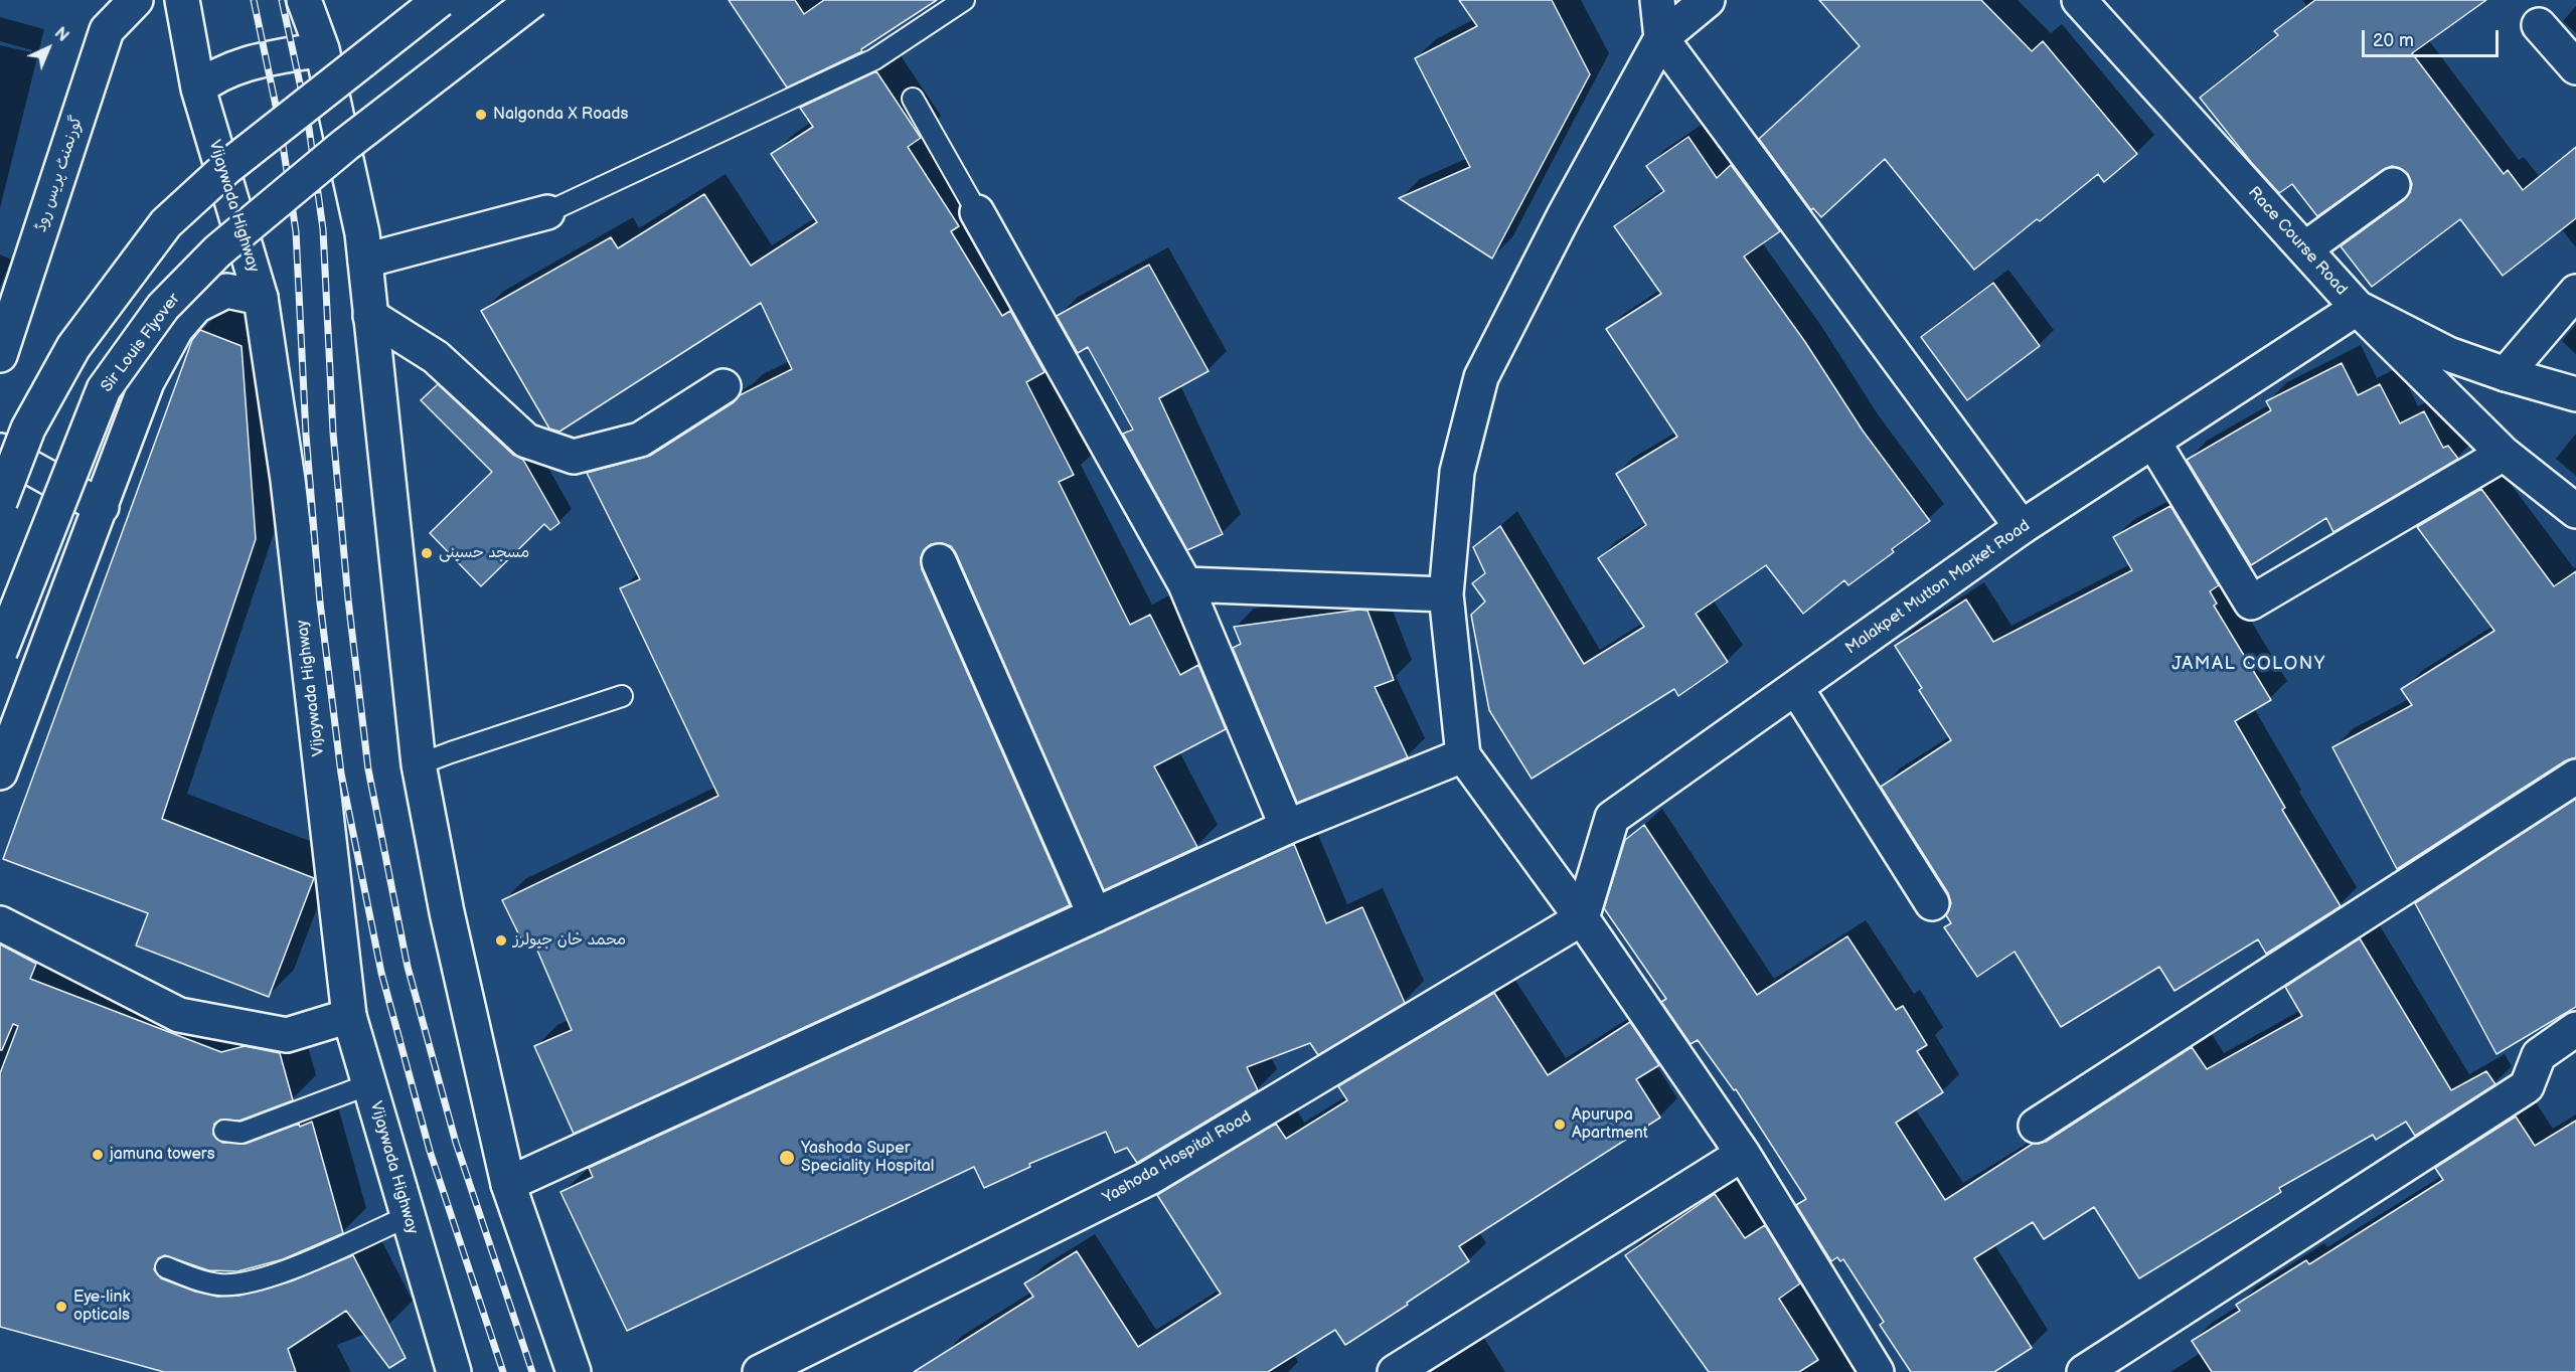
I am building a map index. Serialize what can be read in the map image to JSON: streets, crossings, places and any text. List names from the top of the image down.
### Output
{
  "streets": {
    "main road": [
      "گورنمنٹ پریس روڈ",
      "Vijaywada Highway",
      "Race Course Road",
      "Sir Louis Flyover",
      "Malakpet Mutton Market Road",
      "Yashoda Hospital Road"
    ]
  },
  "crossings": [
    ["Race Course Road", "Malakpet Mutton Market Road"],
    ["Malakpet Mutton Market Road", "Yashoda Hospital Road"]
  ],
  "districts": ["JAMAL COLONY"],
  "places": [
    "Nalgonda X Roads",
    "مسجد حسینی",
    "محمد خان جیولرز",
    "Apurupa Apartment",
    "jamuna towers",
    "Yashoda Super Speciality Hospital",
    "Eye-link opticals"
  ],
  "scale_bar": "20 m",
  "north": "top right"
}
